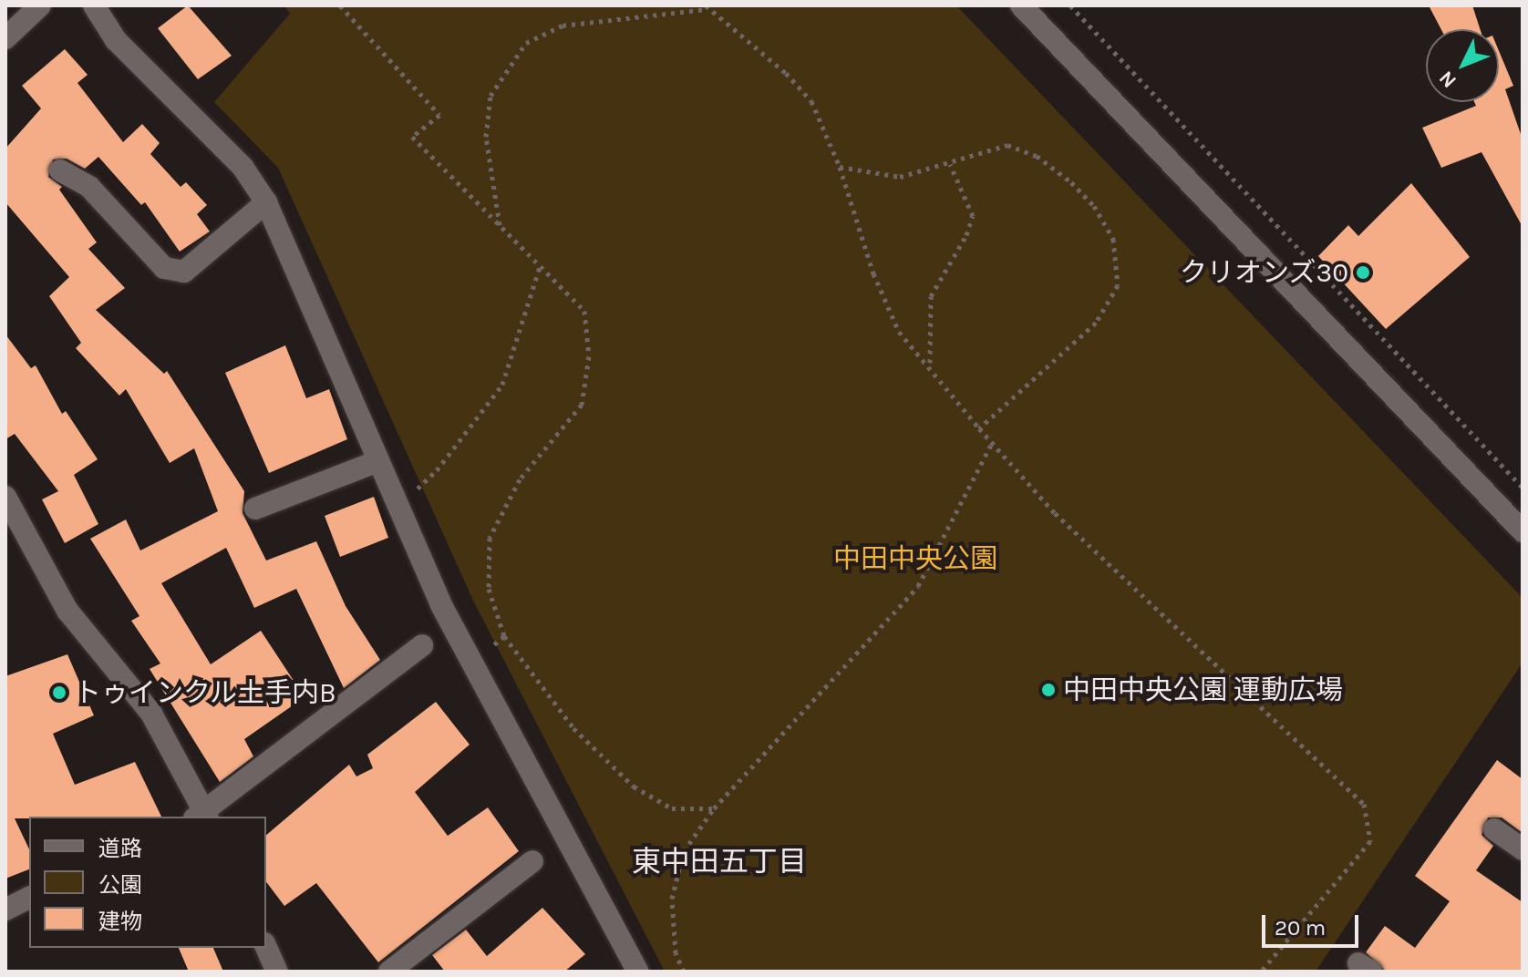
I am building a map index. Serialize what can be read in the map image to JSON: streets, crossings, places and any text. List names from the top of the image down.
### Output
{
  "districts": ["東中田五丁目"],
  "parks": ["中田中央公園"],
  "places": ["クリオンズ30", "中田中央公園 運動広場", "トゥインクル土手内B"],
  "legend": ["道路", "公園", "建物"],
  "scale_bar": "20 m",
  "north": "bottom left"
}
